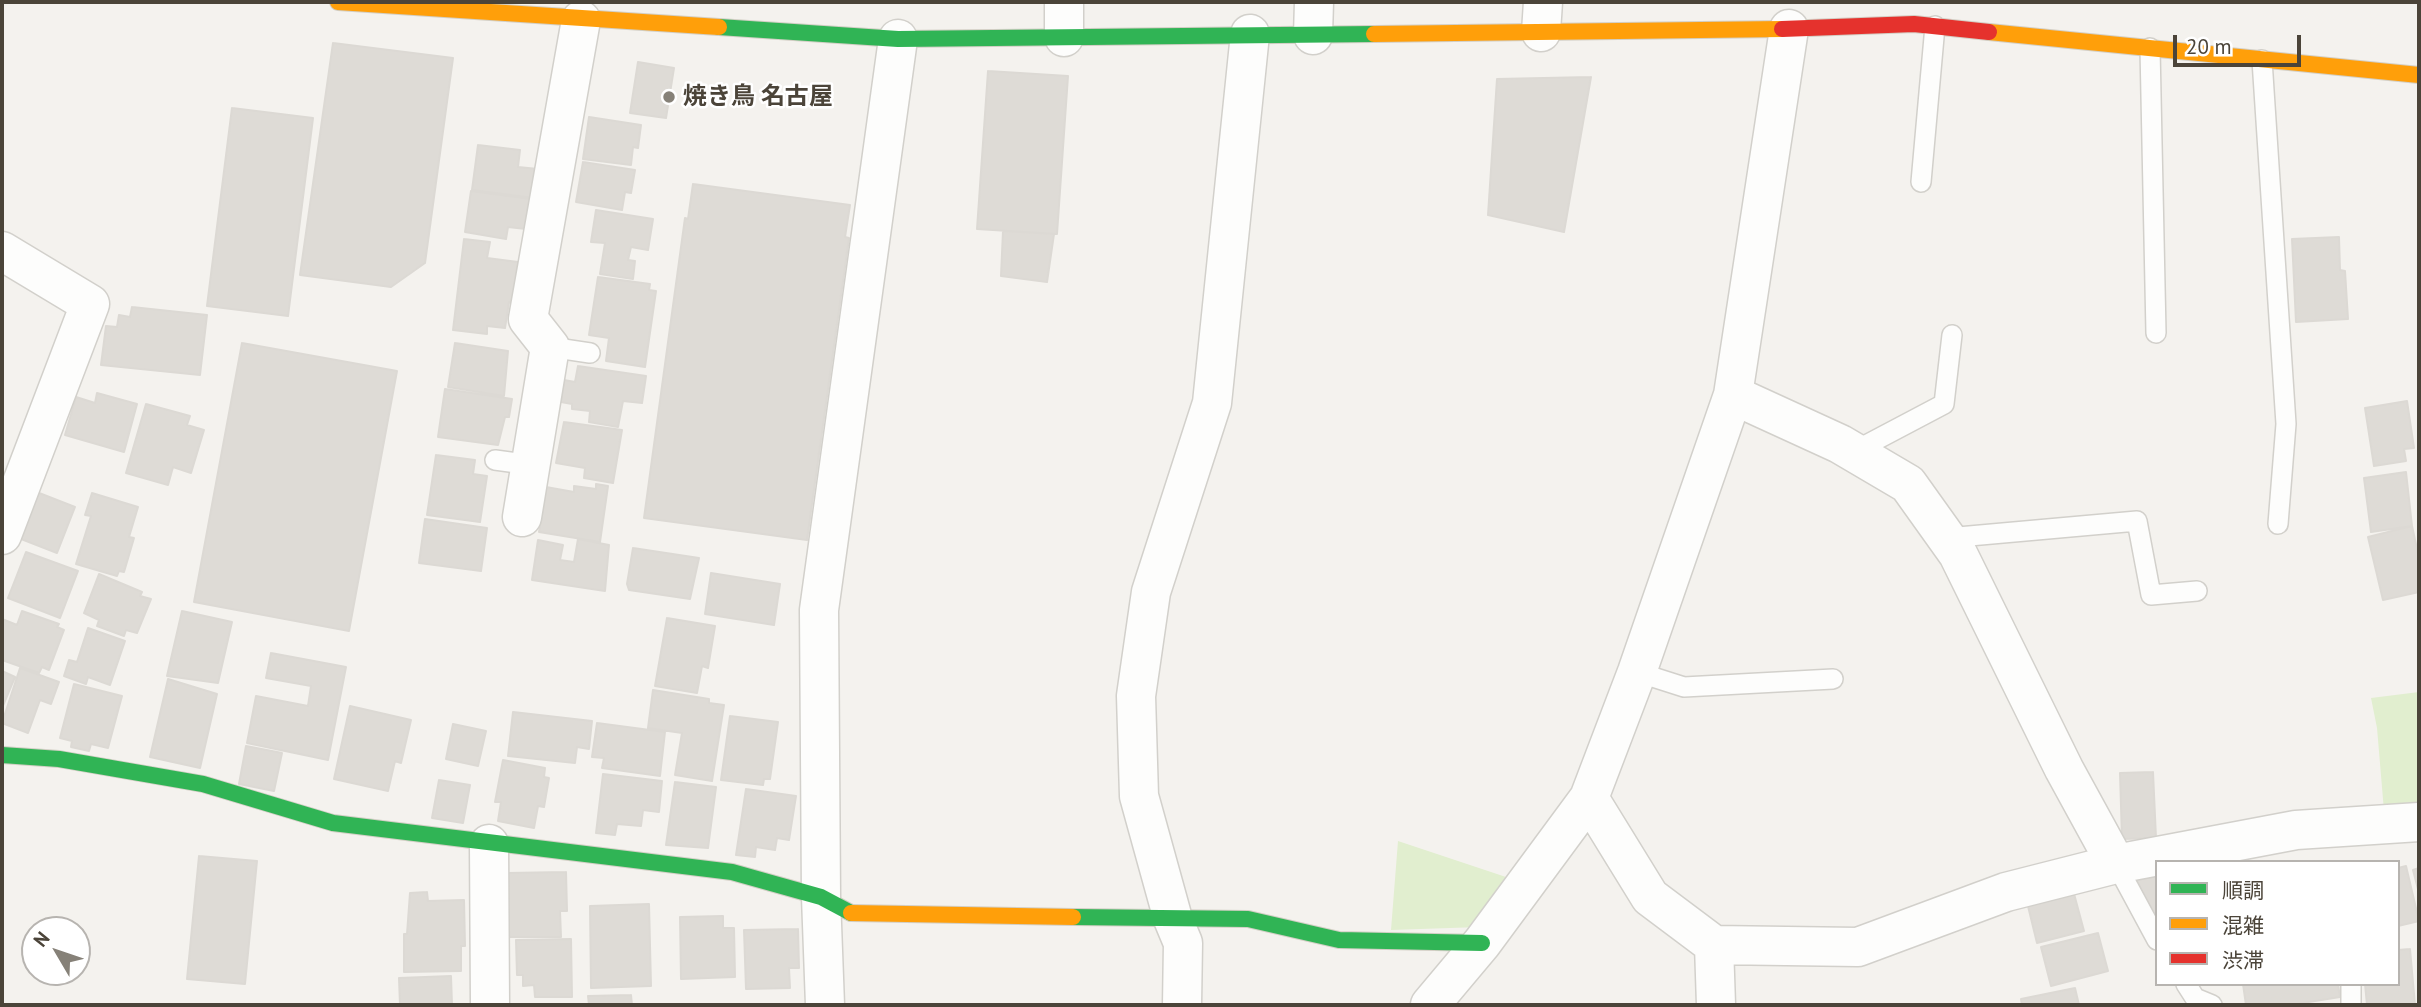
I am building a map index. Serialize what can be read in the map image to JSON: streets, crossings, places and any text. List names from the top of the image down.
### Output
{
  "places": ["焼き鳥 名古屋"],
  "legend": ["順調", "混雑", "渋滞"],
  "scale_bar": "20 m",
  "north": "top left"
}
